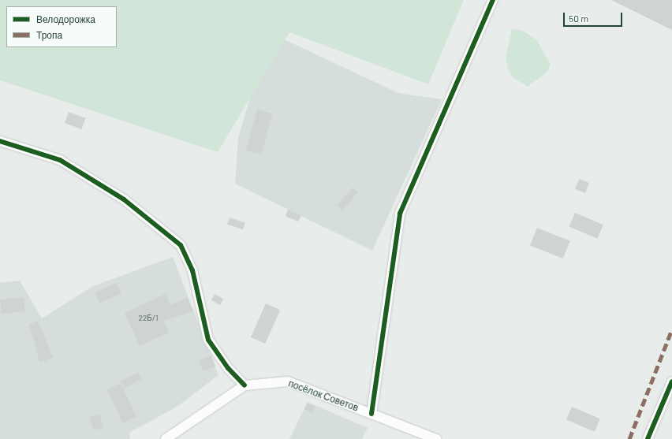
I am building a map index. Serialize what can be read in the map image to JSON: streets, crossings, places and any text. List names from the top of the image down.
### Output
{
  "streets": {
    "street": ["посёлок Советов"]
  },
  "house_numbers": ["22Б/1"],
  "legend": ["Велодорожка", "Тропа"],
  "scale_bar": "50 m"
}
